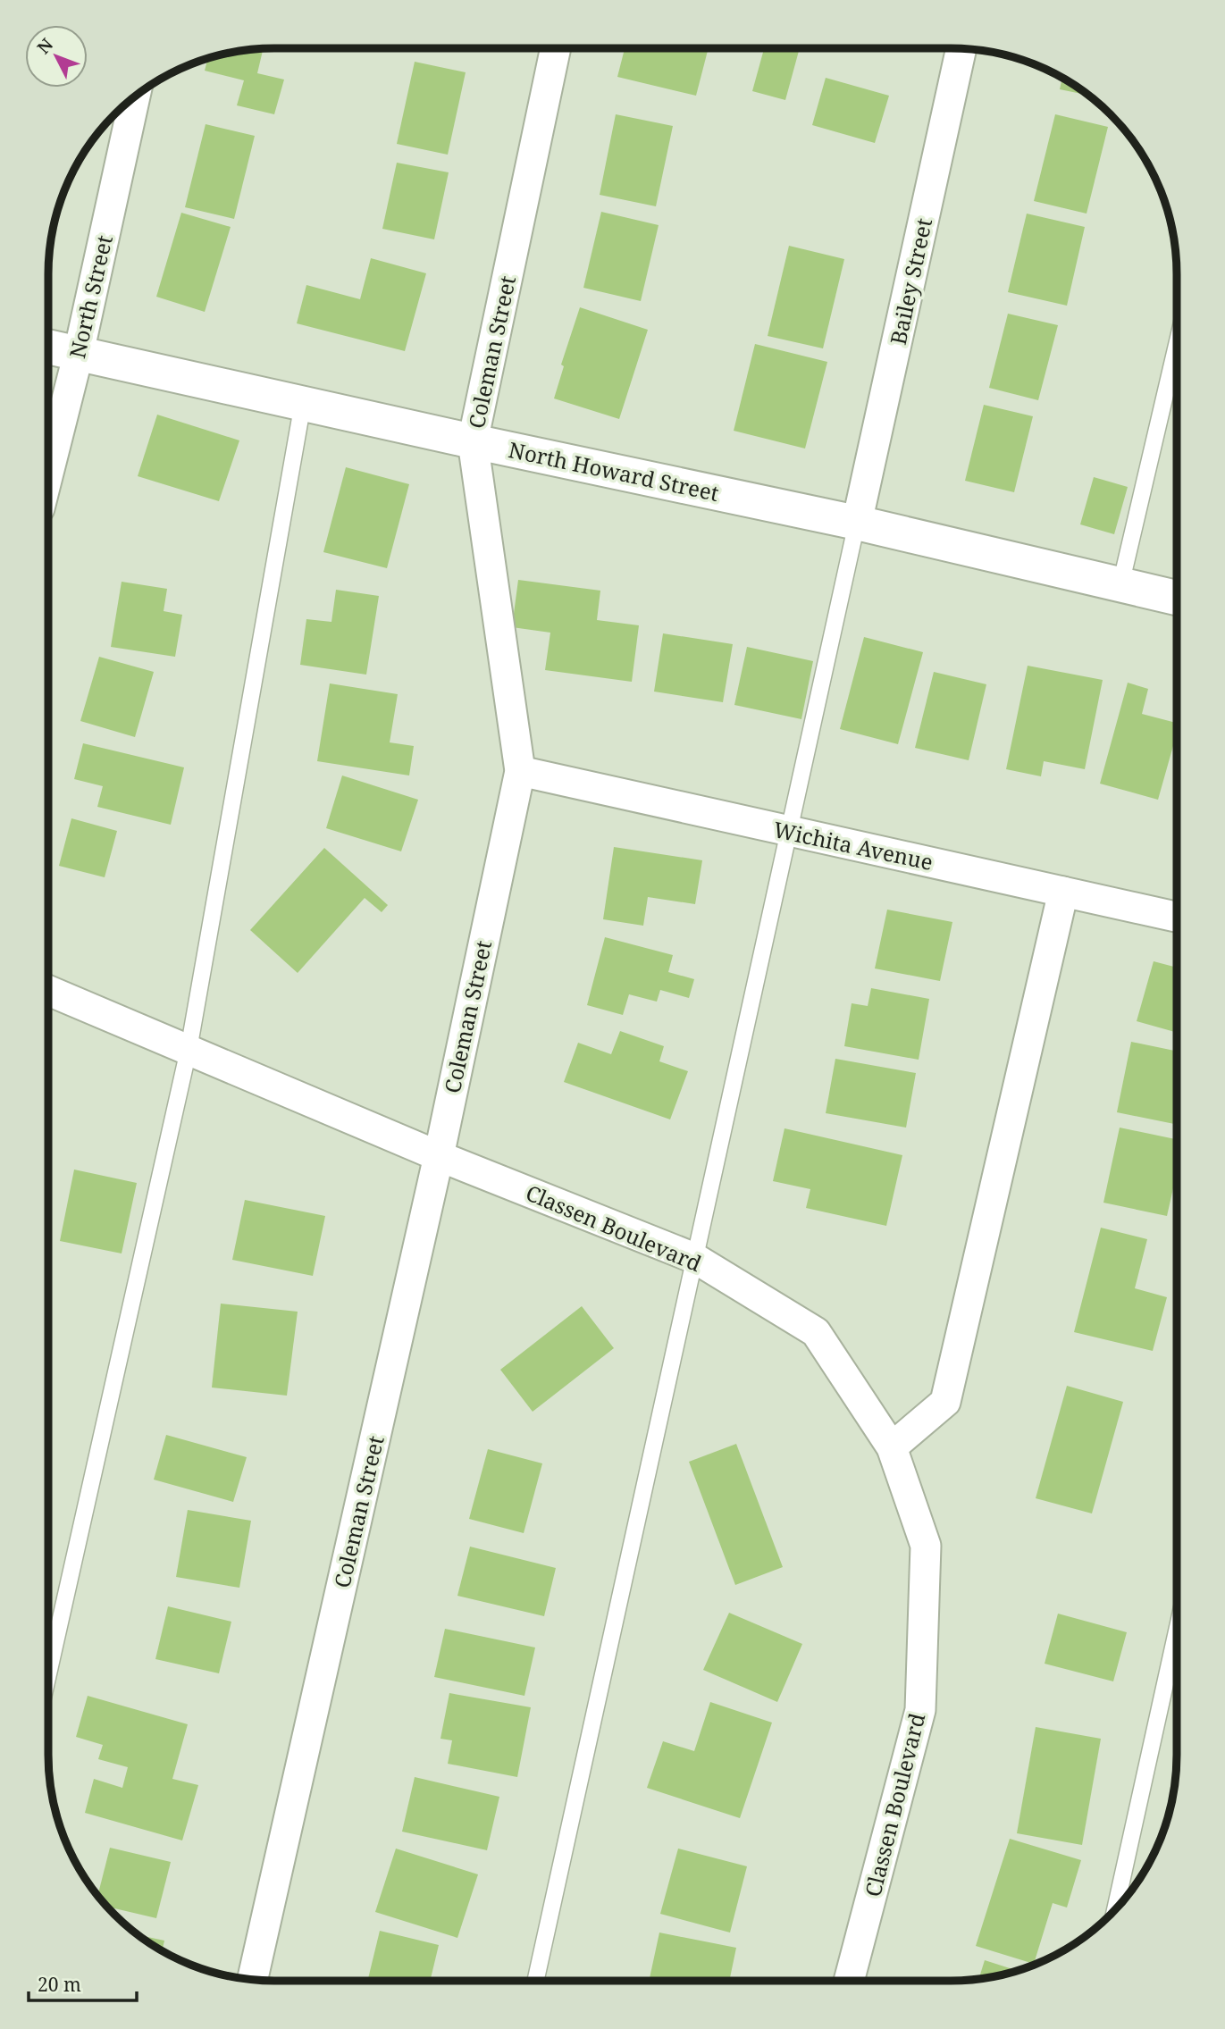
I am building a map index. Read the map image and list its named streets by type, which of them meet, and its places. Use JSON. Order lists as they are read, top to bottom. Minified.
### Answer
{"streets":{"street":["Bailey Street","North Street","Coleman Street","North Howard Street","Wichita Avenue","Classen Boulevard"]},"crossings":[["Bailey Street","North Howard Street"],["North Street","North Howard Street"],["Coleman Street","North Howard Street"],["Coleman Street","Wichita Avenue"],["Coleman Street","Classen Boulevard"]],"scale_bar":"20 m","north":"top left"}
